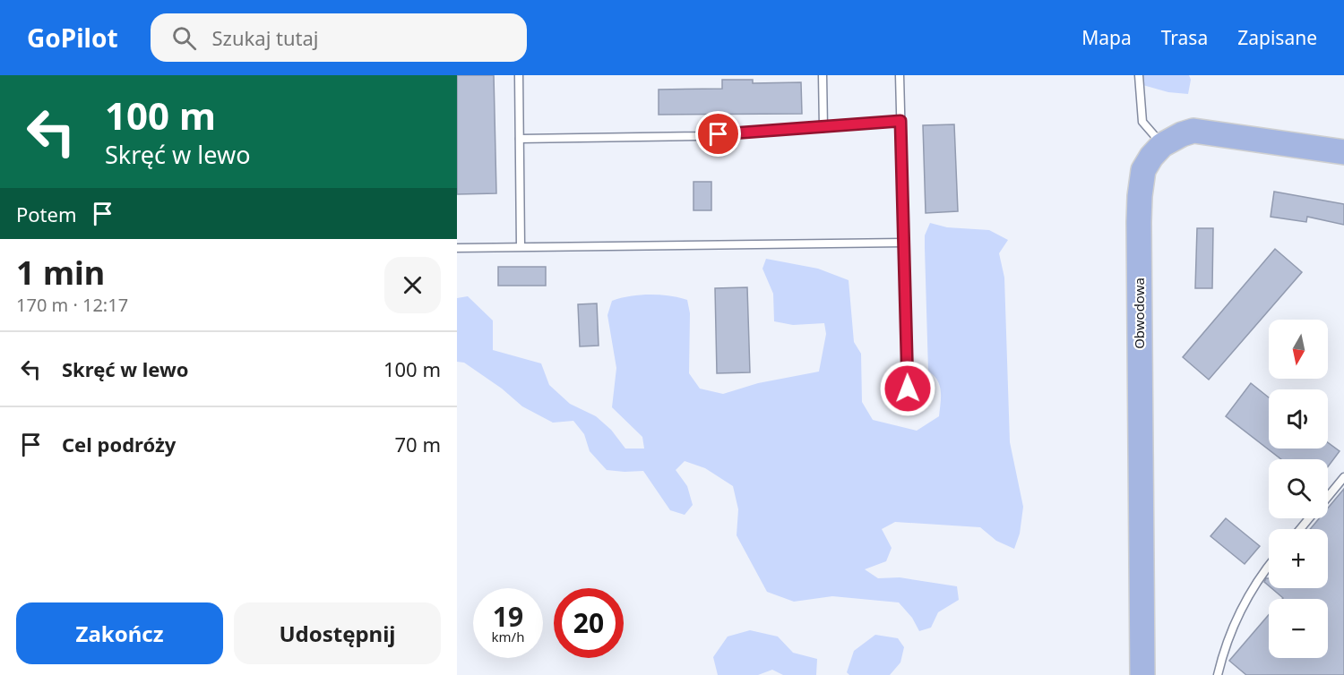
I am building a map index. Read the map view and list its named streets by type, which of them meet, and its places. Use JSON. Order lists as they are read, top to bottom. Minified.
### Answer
{"streets":{"main road":["Obwodowa"]},"north":"bottom","page":{"header":"GoPilot","search":"Szukaj tutaj","nav":["Mapa","Trasa","Zapisane"],"turn":["100 m","Skręć w lewo"],"then":"Potem","heading":["1 min","170 m · 12:17"],"map_buttons":["+","−"],"list":[{"name":"Skręć w lewo","value":"100 m"},{"name":"Cel podróży","value":"70 m"}],"speed":"19 km/h","limit":"20","buttons":["Zakończ","Udostępnij"]}}
